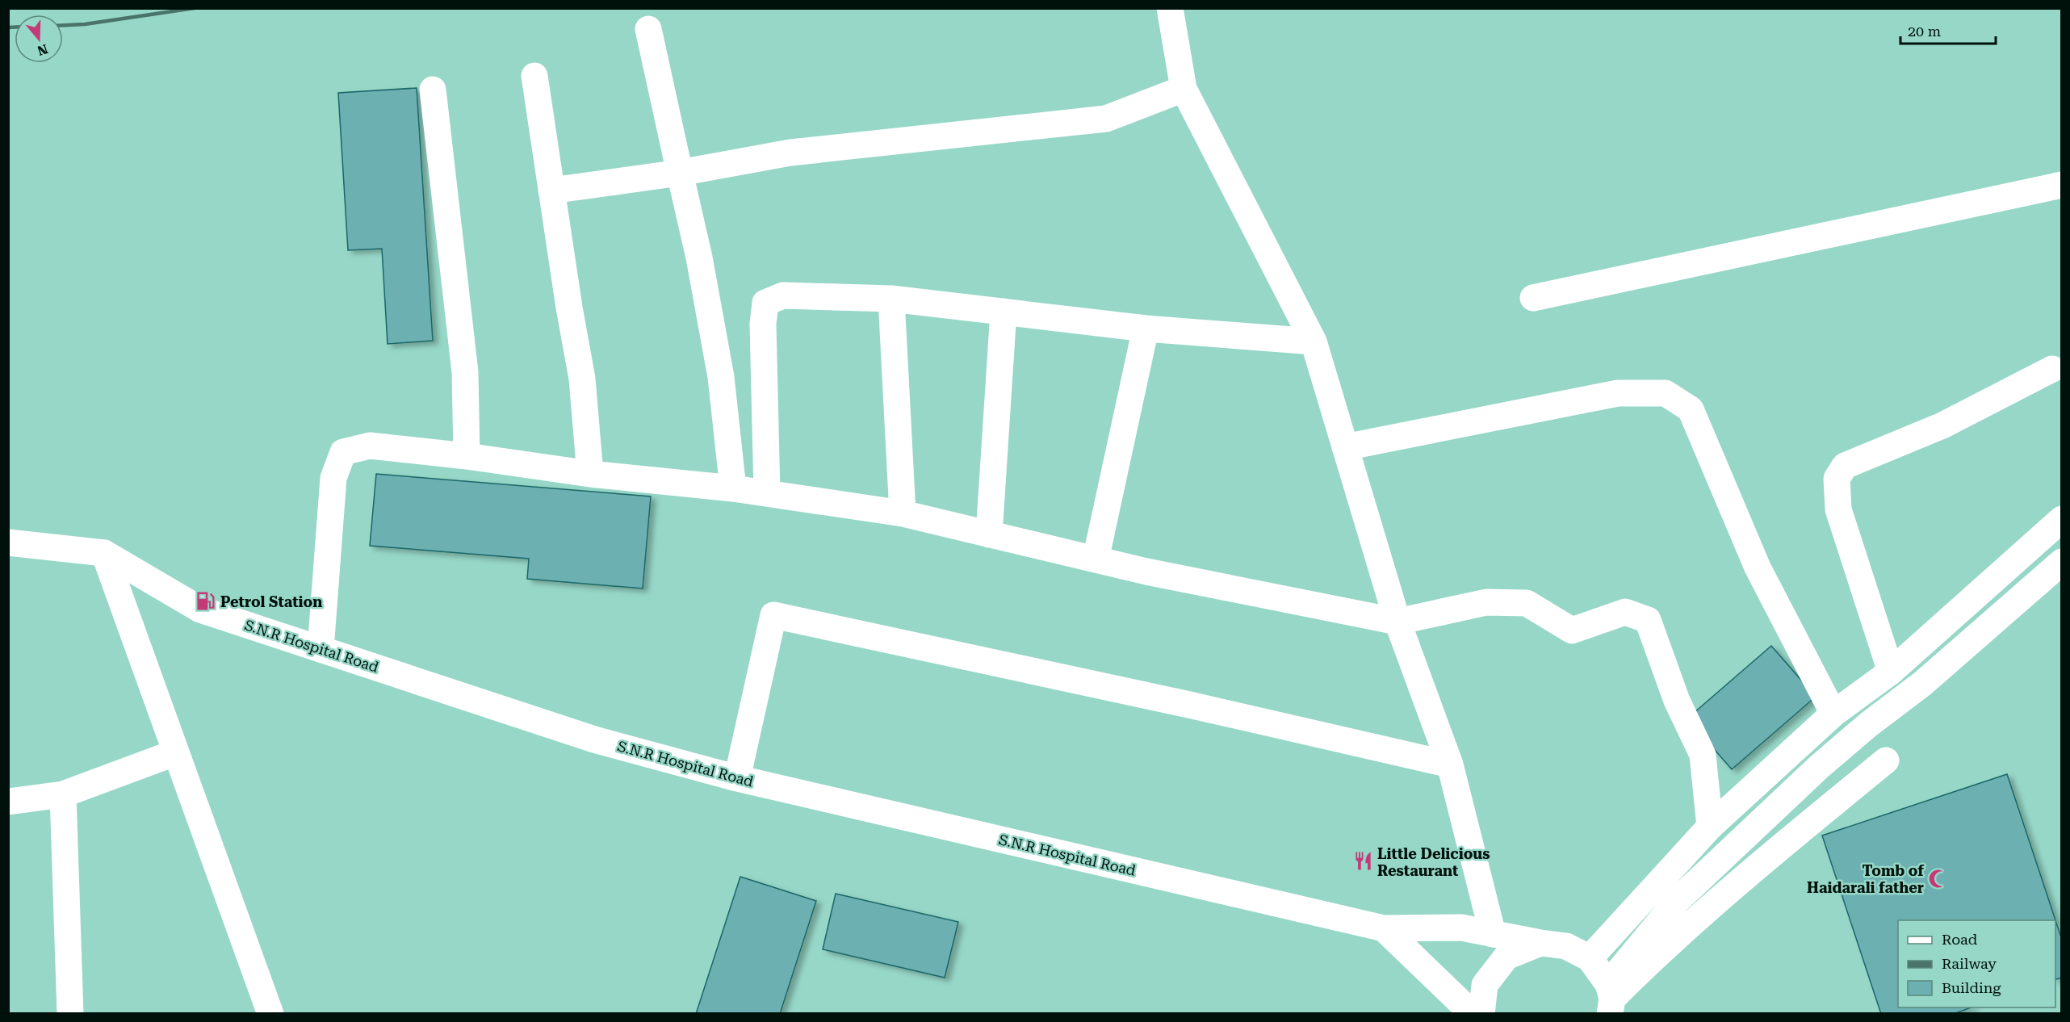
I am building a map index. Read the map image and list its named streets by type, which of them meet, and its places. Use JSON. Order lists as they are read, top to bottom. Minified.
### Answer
{"streets":{"street":["S.N.R Hospital Road"]},"places":{"fuel station":["Petrol Station"],"restaurant":["Little Delicious Restaurant"],"mosque":["Tomb of Haidarali father"]},"legend":["Road","Railway","Building"],"scale_bar":"20 m","north":"bottom"}
